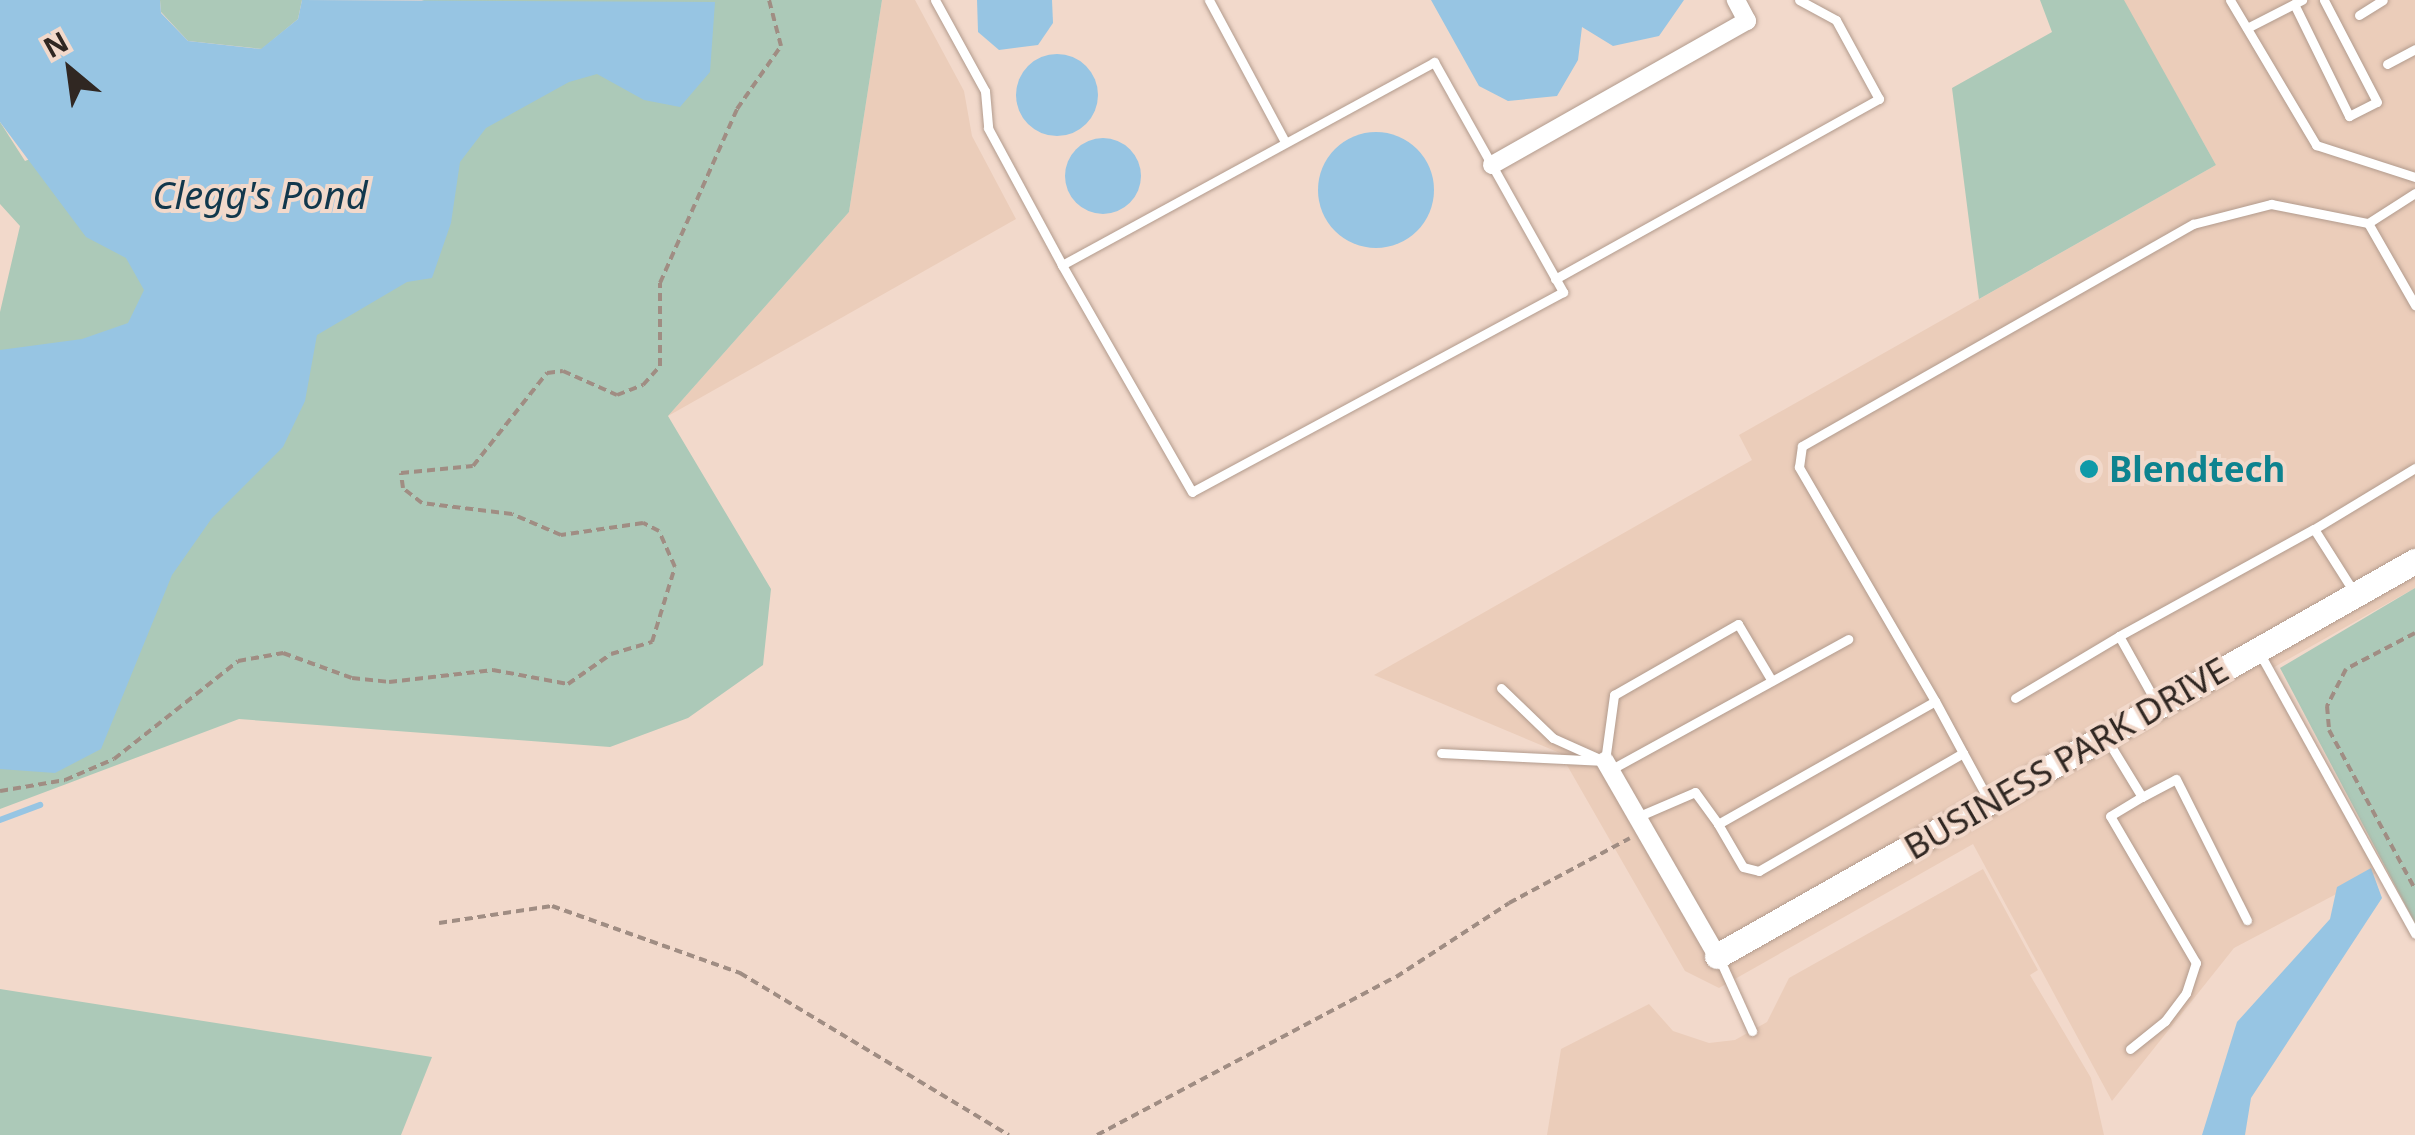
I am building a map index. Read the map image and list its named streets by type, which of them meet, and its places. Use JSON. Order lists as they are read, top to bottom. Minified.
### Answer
{"streets":{"street":["BUSINESS PARK DRIVE"]},"water":["Clegg's Pond"],"places":["Blendtech"],"north":"top left"}
